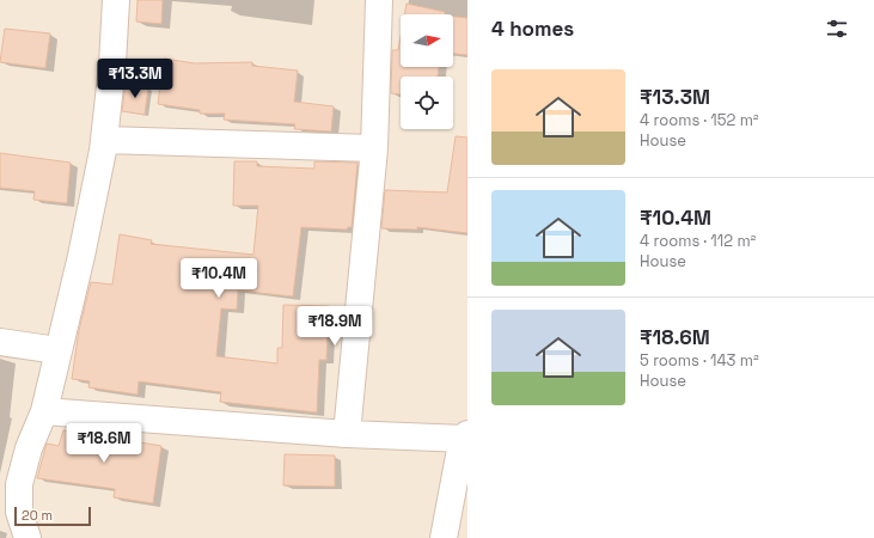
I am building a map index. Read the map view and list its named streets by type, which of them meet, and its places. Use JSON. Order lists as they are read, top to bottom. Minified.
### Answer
{"scale_bar":"20 m","north":"right","page":{"heading":"4 homes","list":[{"name":"₹13.3M","note":"4 rooms · 152 m² · House"},{"name":"₹10.4M","note":"4 rooms · 112 m² · House"},{"name":"₹18.6M","note":"5 rooms · 143 m² · House"}],"price":["₹13.3M","₹10.4M","₹18.9M","₹18.6M"],"scale":"20 m"}}
